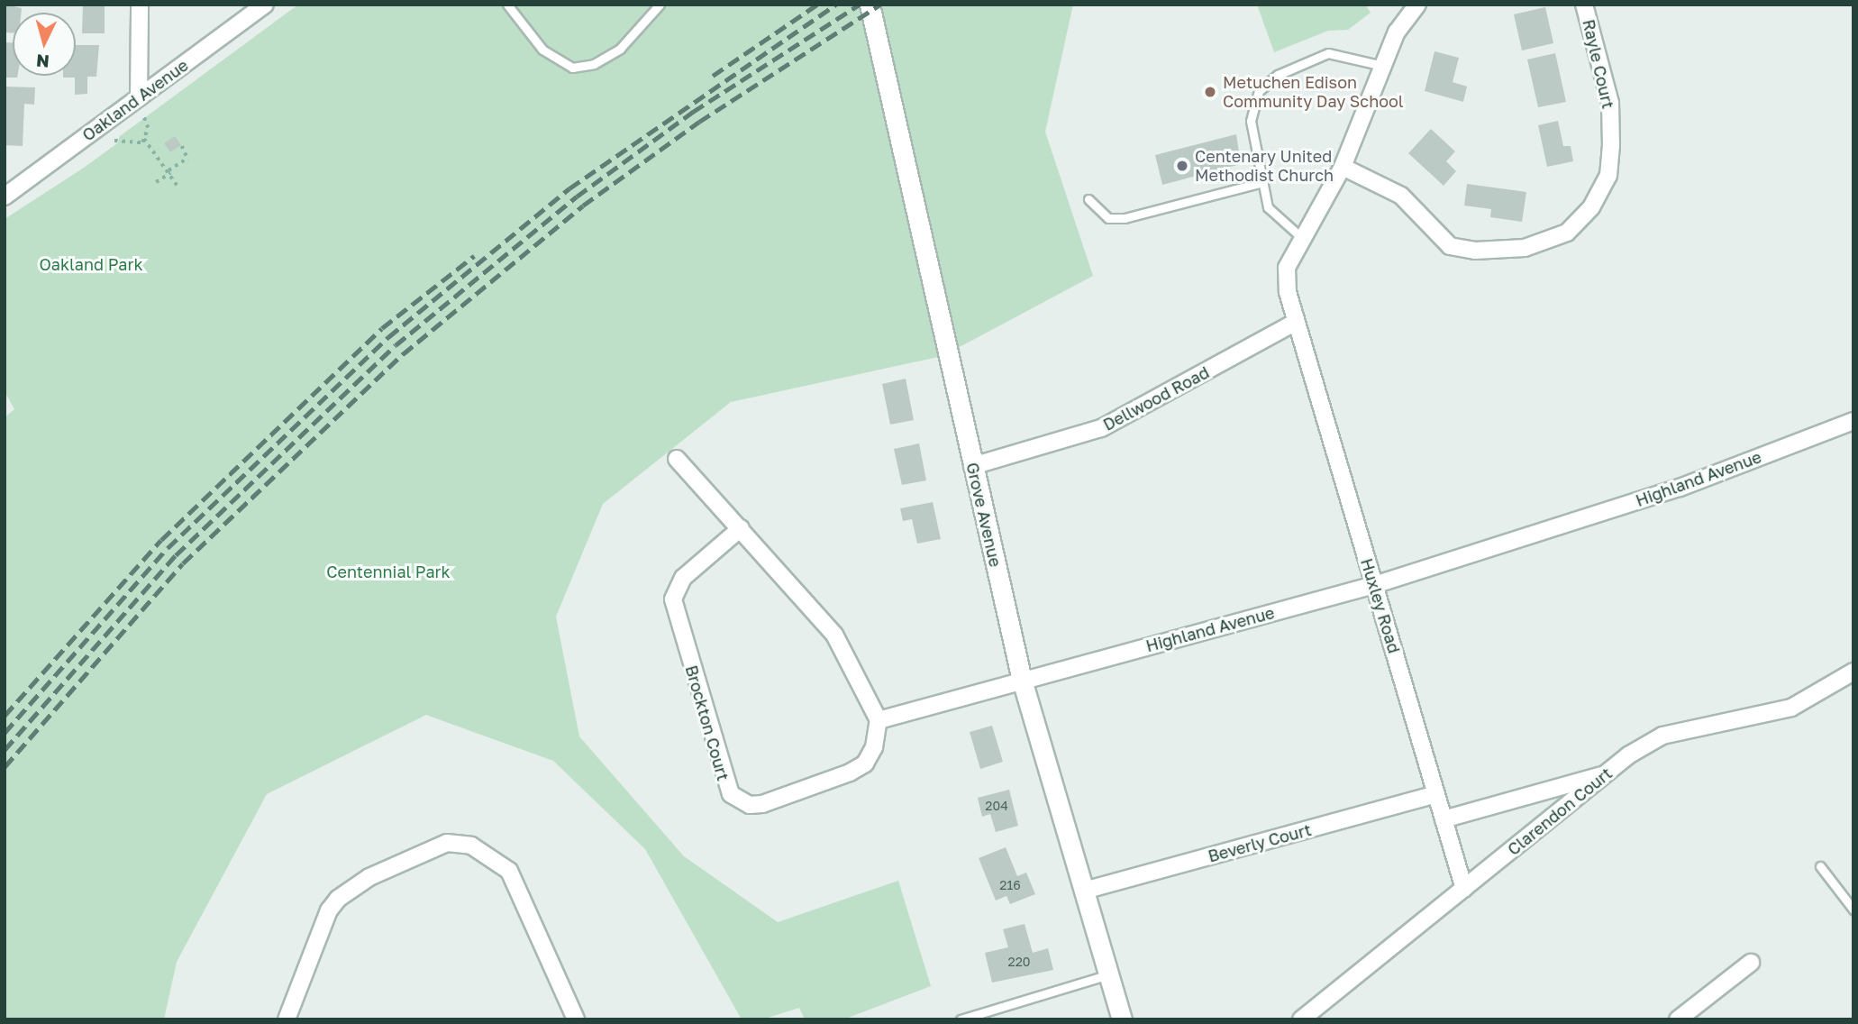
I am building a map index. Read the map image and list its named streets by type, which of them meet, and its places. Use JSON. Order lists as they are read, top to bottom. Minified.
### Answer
{"streets":{"street":["Rayle Court","Oakland Avenue","Dellwood Road","Highland Avenue","Grove Avenue","Huxley Road","Brockton Court","Clarendon Court","Beverly Court"]},"crossings":[["Rayle Court","Huxley Road"],["Dellwood Road","Grove Avenue"],["Dellwood Road","Huxley Road"],["Highland Avenue","Grove Avenue"],["Highland Avenue","Huxley Road"],["Highland Avenue","Brockton Court"],["Grove Avenue","Beverly Court"],["Huxley Road","Clarendon Court"],["Huxley Road","Beverly Court"]],"parks":["Oakland Park","Centennial Park"],"places":["Metuchen Edison Community Day School","Centenary United Methodist Church"],"house_numbers":["204","216","220"],"north":"bottom"}
